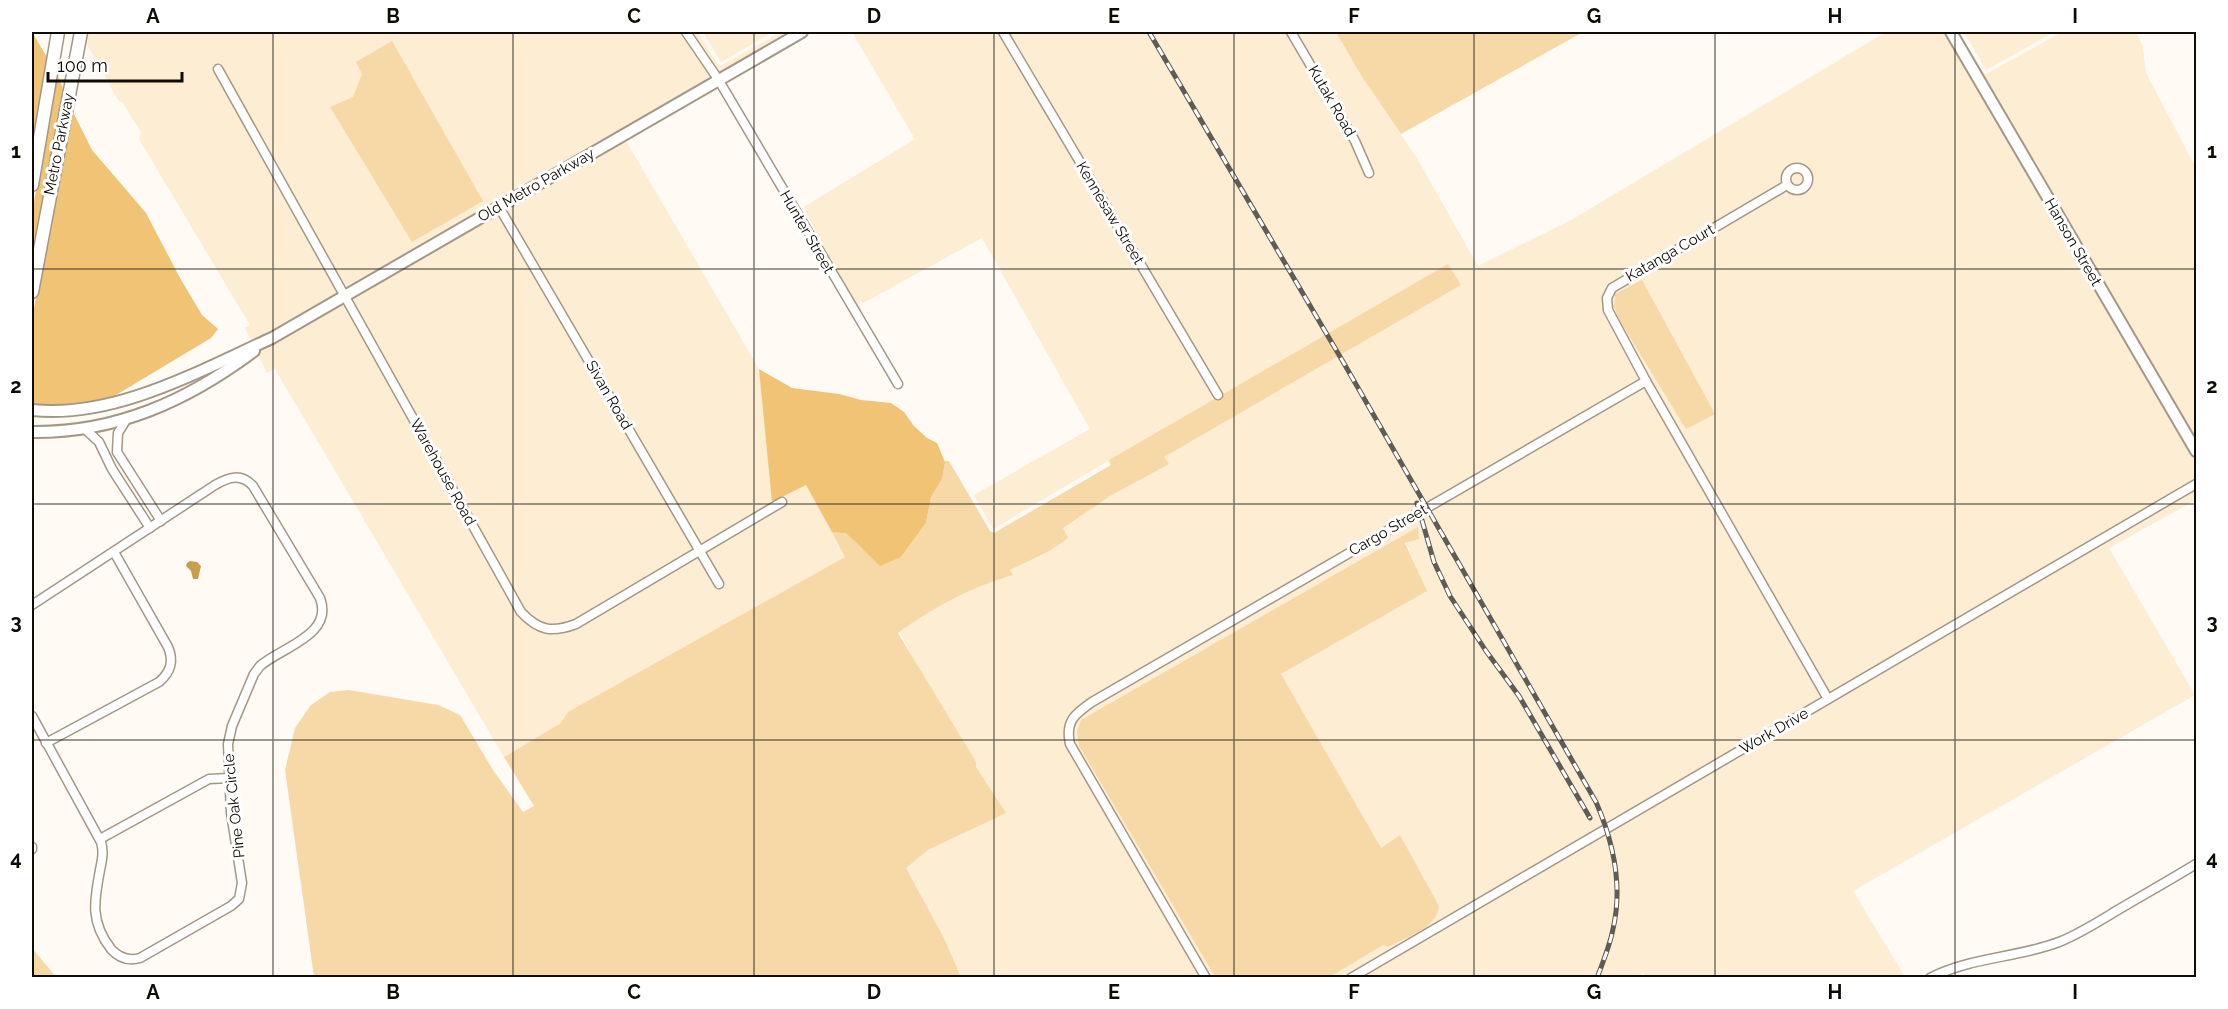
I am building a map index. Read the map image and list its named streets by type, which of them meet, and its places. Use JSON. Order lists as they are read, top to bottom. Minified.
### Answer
{"streets":{"main road":["Metro Parkway"],"street":["Kutak Road","Old Metro Parkway","Kennesaw Street","Hunter Street","Hanson Street","Katanga Court","Sivan Road","Warehouse Road","Cargo Street","Work Drive","Pine Oak Circle"]},"crossings":[["Old Metro Parkway","Hunter Street"],["Old Metro Parkway","Sivan Road"],["Old Metro Parkway","Warehouse Road"],["Katanga Court","Cargo Street"],["Sivan Road","Warehouse Road"]],"scale_bar":"100 m","grid":{"columns":["A","B","C","D","E","F","G","H","I"],"rows":["1","2","3","4"]}}
